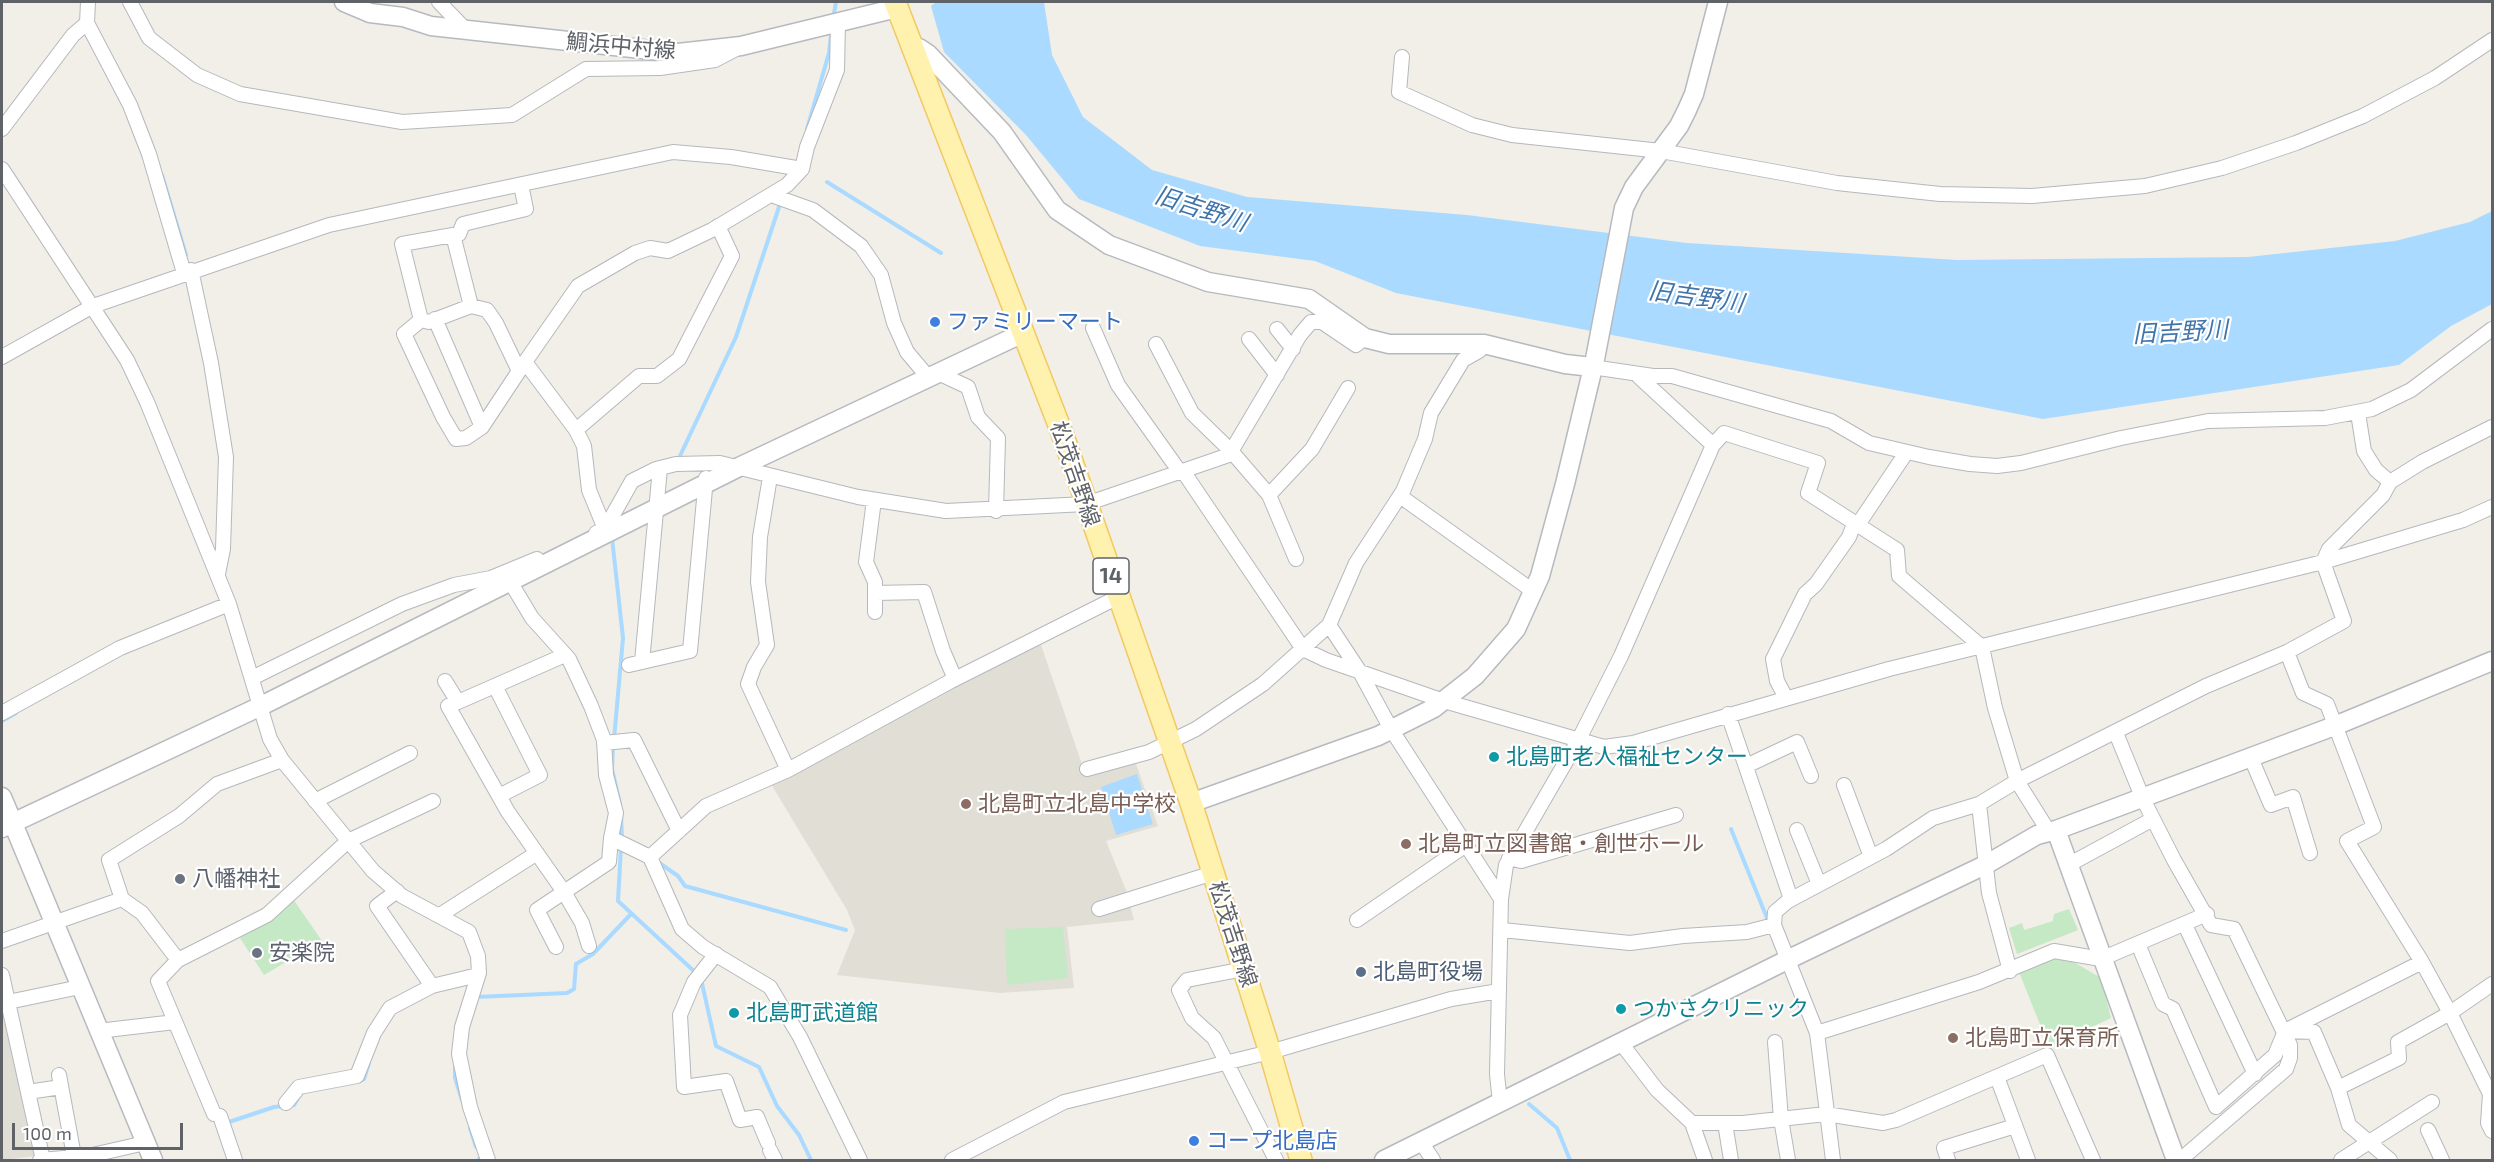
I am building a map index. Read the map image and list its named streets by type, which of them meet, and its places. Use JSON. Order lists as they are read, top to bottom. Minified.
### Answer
{"streets":{"main road":["松茂吉野線","14"],"street":["鯛浜中村線"]},"crossings":[["鯛浜中村線","松茂吉野線"]],"water":["旧吉野川"],"places":["ファミリーマート","北島町老人福祉センター","北島町立北島中学校","北島町立図書館・創世ホール","八幡神社","安楽院","北島町役場","つかさクリニック","北島町武道館","北島町立保育所","コープ北島店"],"scale_bar":"100 m"}
